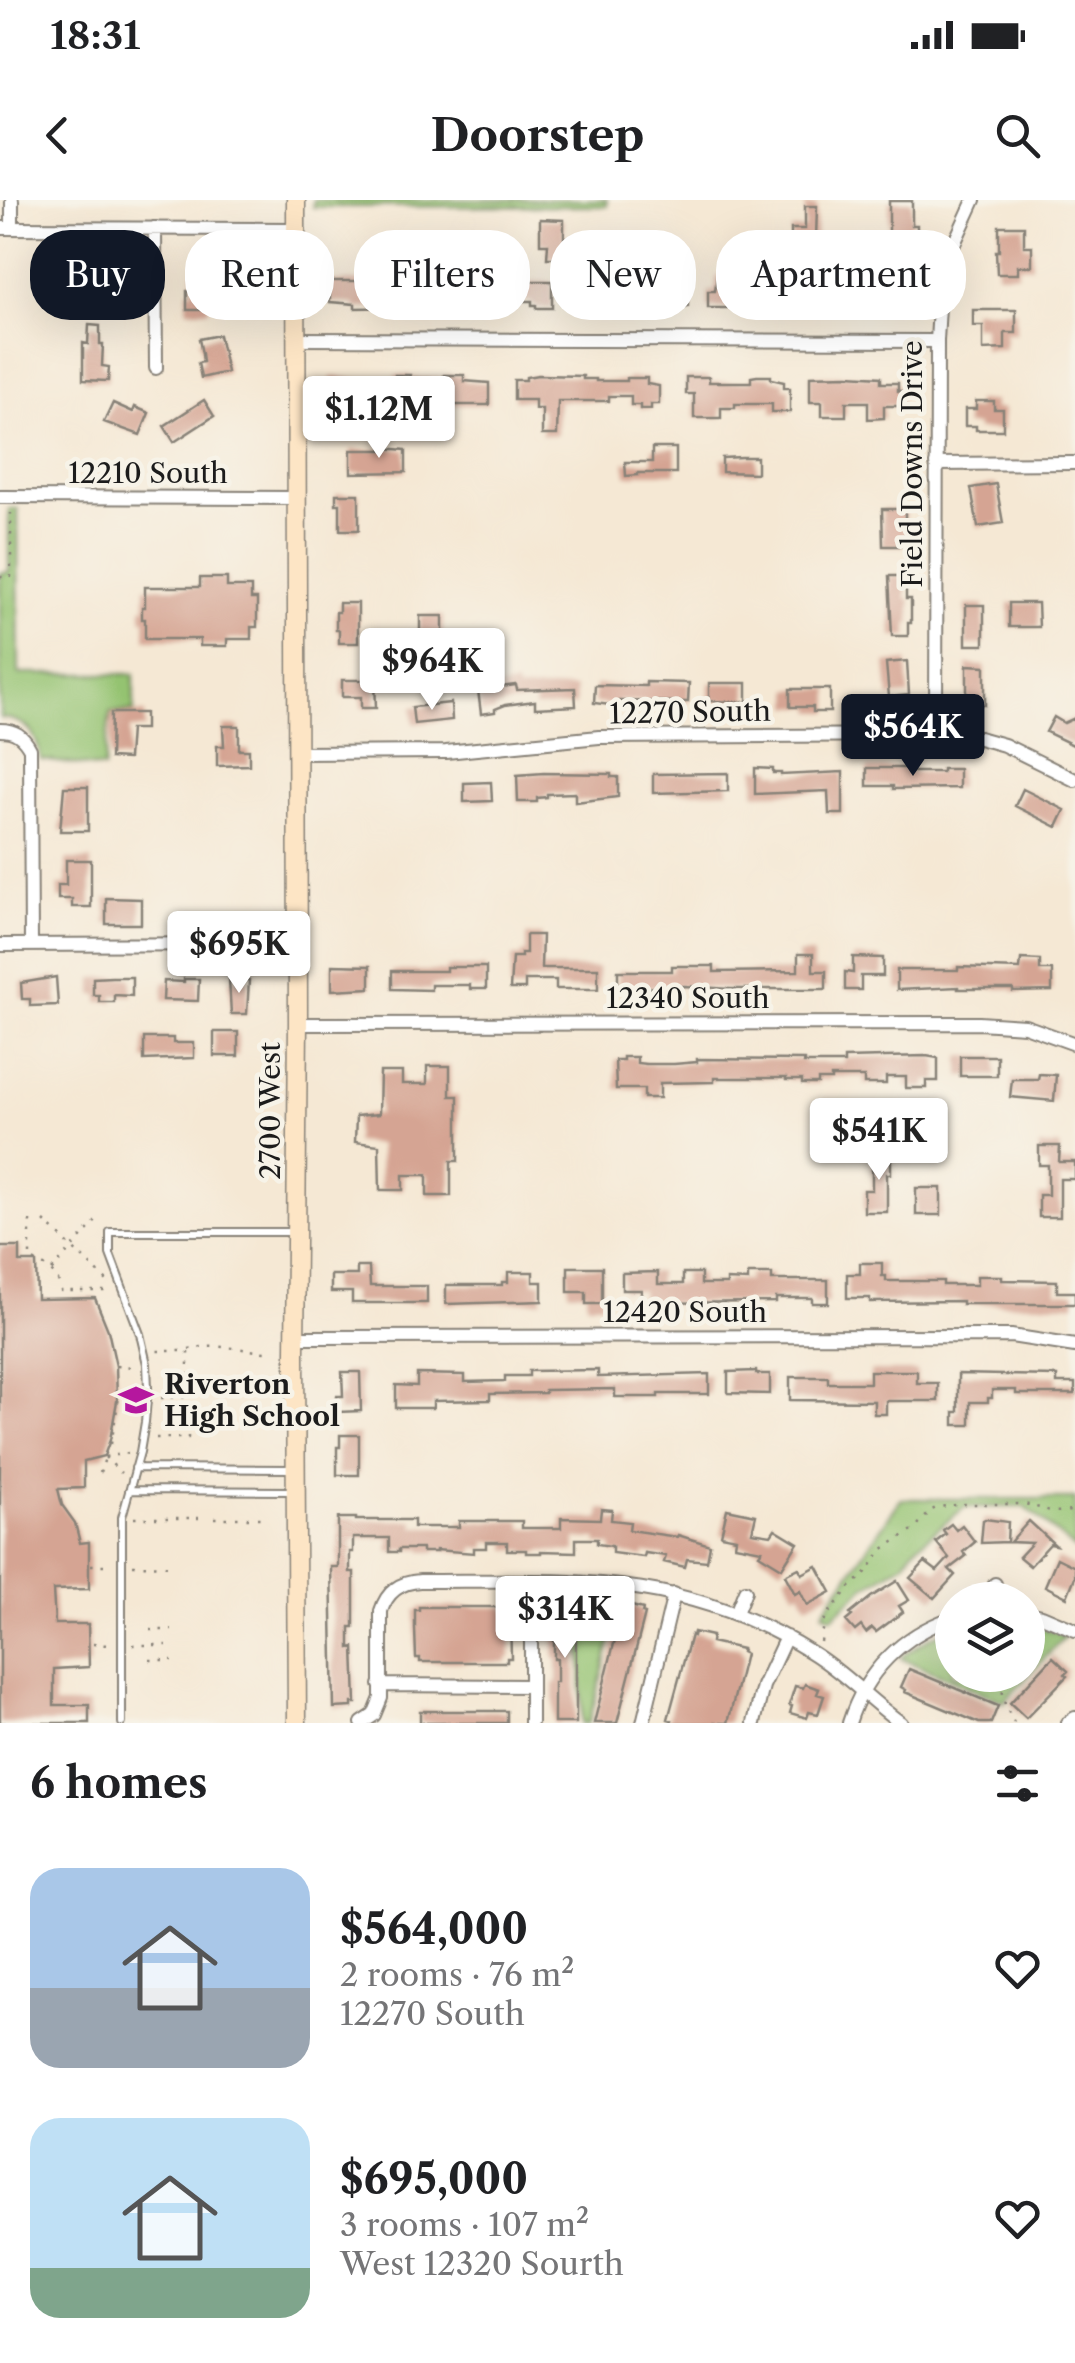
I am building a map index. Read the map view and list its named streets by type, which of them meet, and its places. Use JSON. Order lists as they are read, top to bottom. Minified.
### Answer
{"streets":{"main road":["2700 West"],"street":["Field Downs Drive","12210 South","12270 South","12340 South","12420 South"]},"crossings":[["Field Downs Drive","12270 South"],["12210 South","2700 West"],["12270 South","2700 West"],["12340 South","2700 West"],["2700 West","12420 South"]],"places":{"school or university":["Riverton High School"]},"page":{"status":"18:31","header":"Doorstep","chip":["Buy","Rent","Filters","New","Apartment"],"price":["$1.12M","$964K","$564K","$695K","$541K","$314K"],"heading":"6 homes","list":[{"name":"$564,000","note":"2 rooms · 76 m² · 12270 South"},{"name":"$695,000","note":"3 rooms · 107 m² · West 12320 Sourth"}]}}
